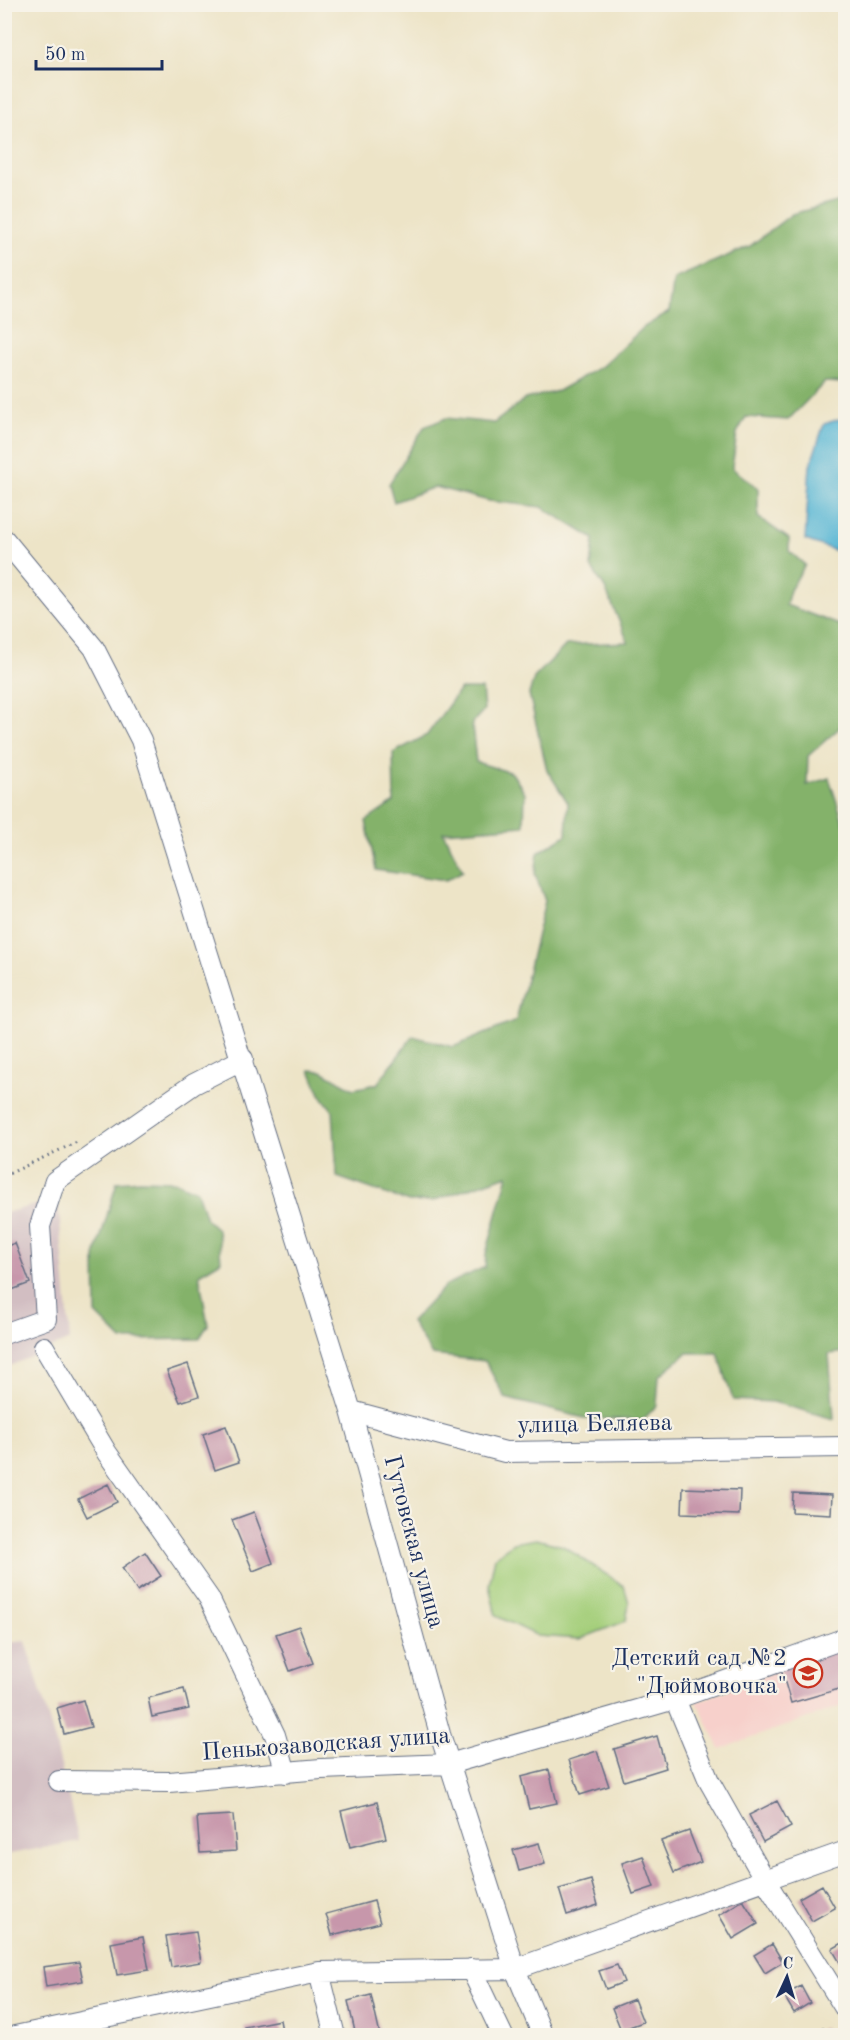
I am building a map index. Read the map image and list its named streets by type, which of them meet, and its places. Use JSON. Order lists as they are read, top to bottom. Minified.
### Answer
{"streets":{"street":["улица Беляева","Гутовская улица","Пенькозаводская улица"]},"crossings":[["улица Беляева","Гутовская улица"],["Гутовская улица","Пенькозаводская улица"]],"places":{"school or university":["Детский сад №2 \"Дюймовочка\""]},"scale_bar":"50 m","north":"top"}
